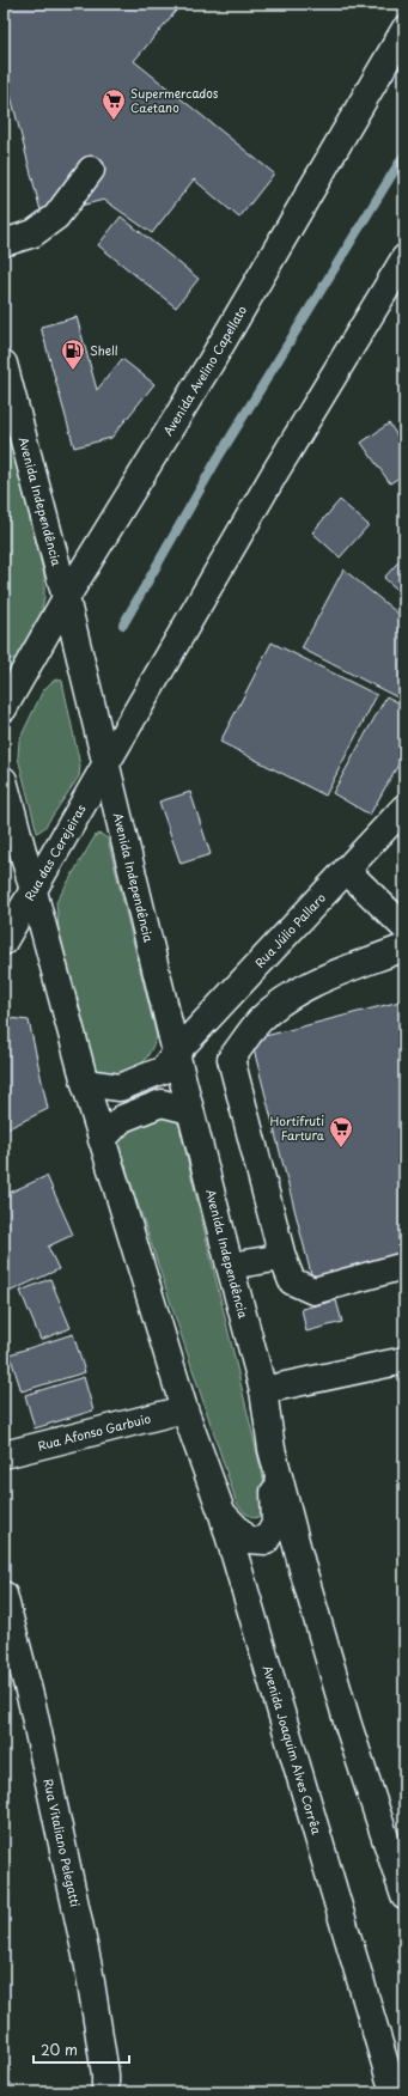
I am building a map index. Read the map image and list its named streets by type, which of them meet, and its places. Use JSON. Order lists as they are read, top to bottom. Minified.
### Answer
{"streets":{"main road":["Avenida Avelino Capellato","Avenida Independência","Rua das Cerejeiras","Rua Júlio Pallaro","Rua Afonso Garbuio","Avenida Joaquim Alves Corrêa","Rua Vitaliano Pelegatti"]},"crossings":[["Avenida Avelino Capellato","Avenida Independência"],["Avenida Independência","Rua das Cerejeiras"],["Avenida Independência","Rua Júlio Pallaro"],["Rua Afonso Garbuio","Avenida Joaquim Alves Corrêa"]],"places":{"supermarket":["Supermercados Caetano","Hortifruti Fartura"],"fuel station":["Shell"]},"scale_bar":"20 m"}
